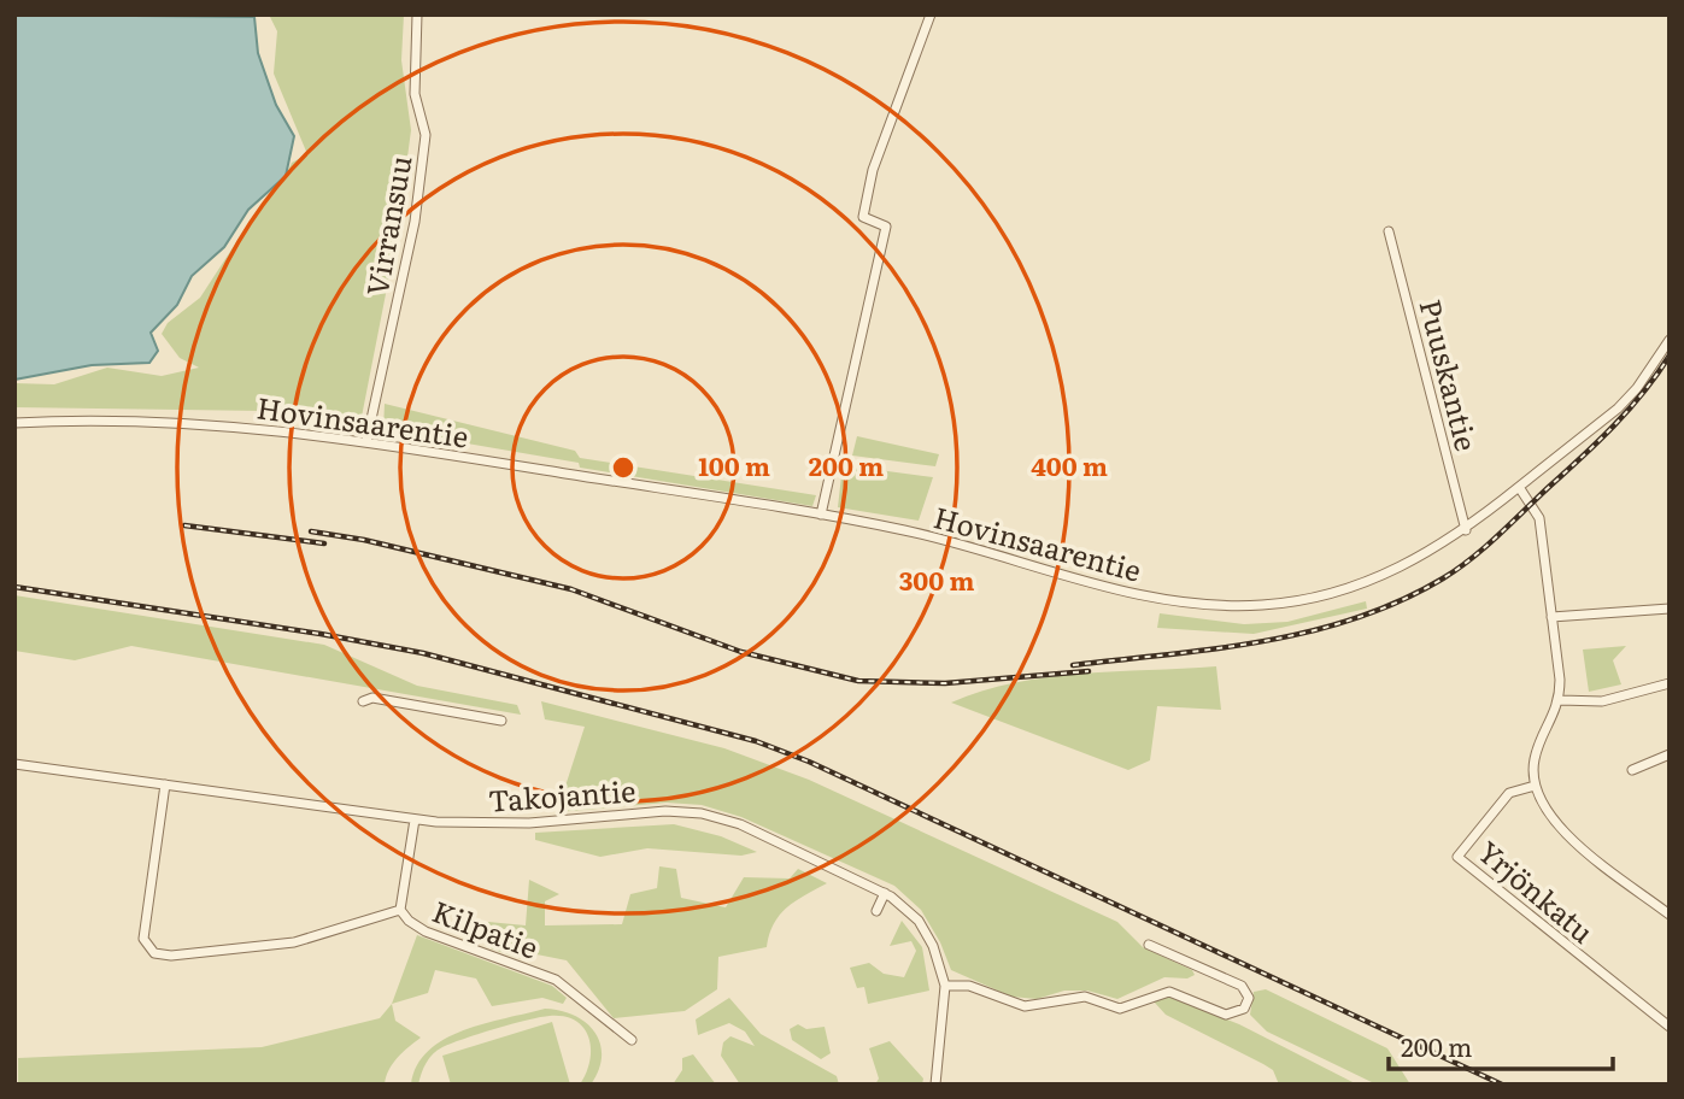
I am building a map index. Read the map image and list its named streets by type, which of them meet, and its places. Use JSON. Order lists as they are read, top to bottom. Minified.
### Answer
{"streets":{"street":["Virransuu","Puuskantie","Hovinsaarentie","Takojantie","Yrjönkatu","Kilpatie"]},"crossings":[["Virransuu","Hovinsaarentie"],["Puuskantie","Hovinsaarentie"],["Takojantie","Kilpatie"]],"scale_bar":"200 m","rings":["100 m","200 m","400 m","300 m"]}
